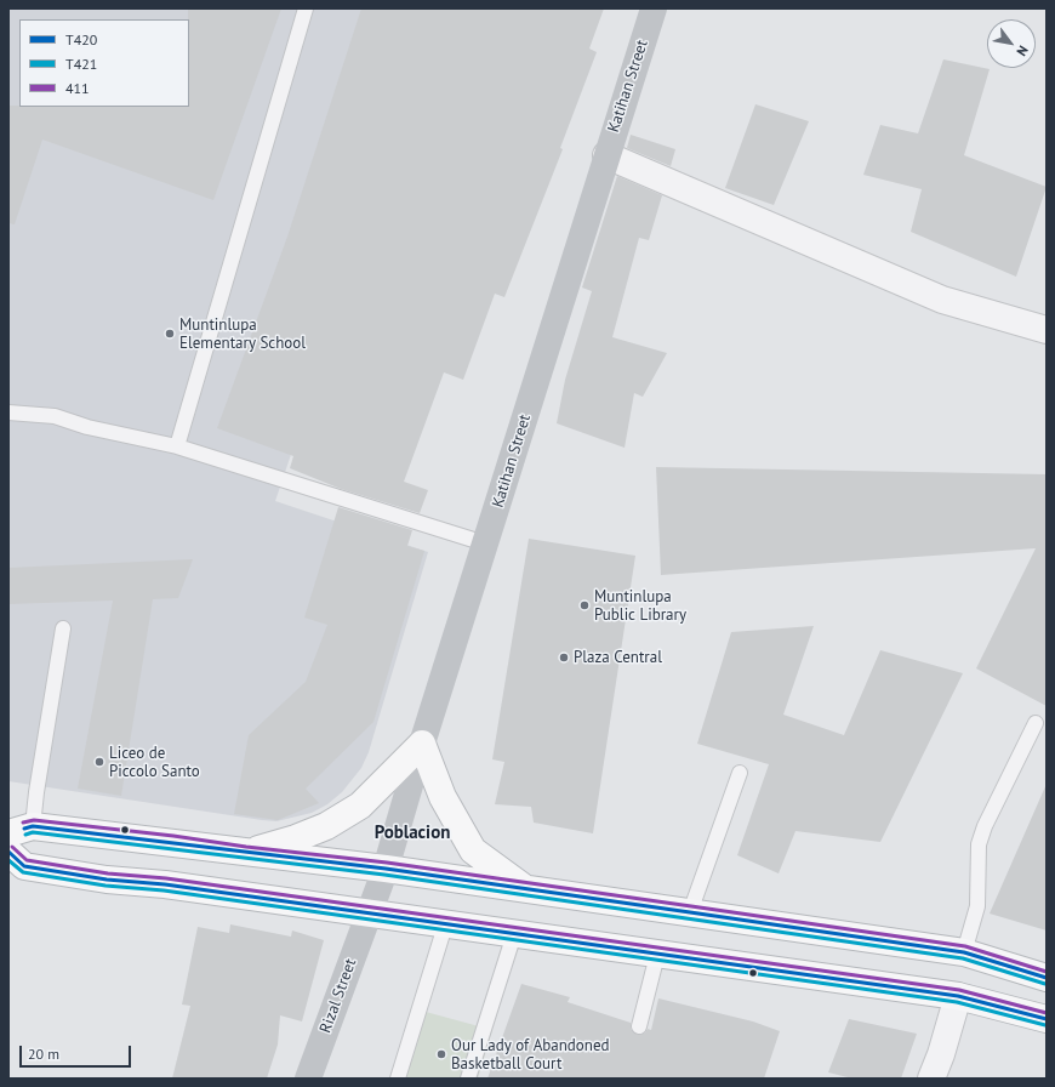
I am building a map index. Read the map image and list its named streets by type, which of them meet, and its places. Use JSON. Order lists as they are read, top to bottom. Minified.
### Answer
{"streets":{"street":["Katihan Street","Rizal Street"]},"crossings":[["Katihan Street","Rizal Street"]],"districts":["Poblacion"],"places":["Muntinlupa Elementary School","Muntinlupa Public Library","Plaza Central","Liceo de Piccolo Santo","Our Lady of Abandoned Basketball Court"],"lines":["transit line 411","transit line T420","transit line T421"],"legend":["T420","T421","411"],"scale_bar":"20 m","north":"bottom right"}
